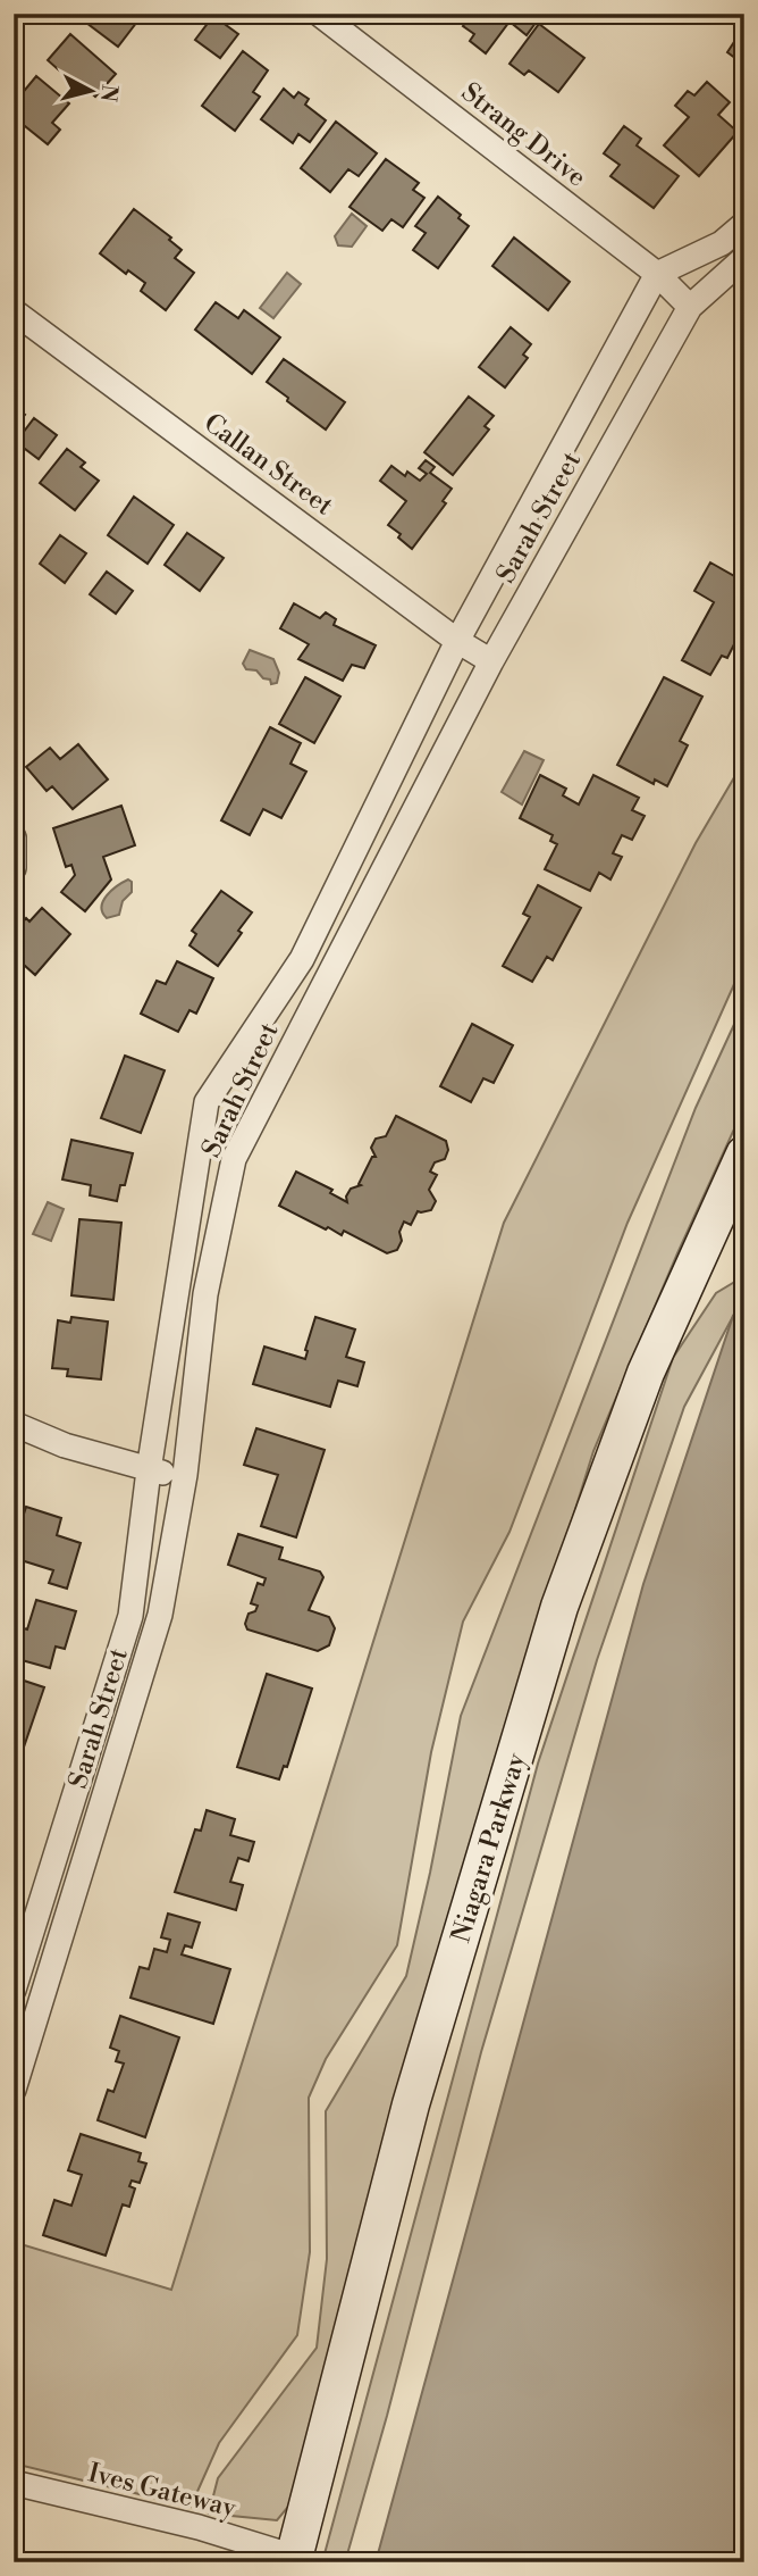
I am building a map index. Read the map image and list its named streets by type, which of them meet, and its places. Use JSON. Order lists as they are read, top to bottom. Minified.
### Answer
{"streets":{"main road":["Niagara Parkway"],"street":["Strang Drive","Callan Street","Sarah Street","Ives Gateway"]},"crossings":[["Strang Drive","Sarah Street"],["Callan Street","Sarah Street"],["Niagara Parkway","Ives Gateway"]],"north":"right"}
